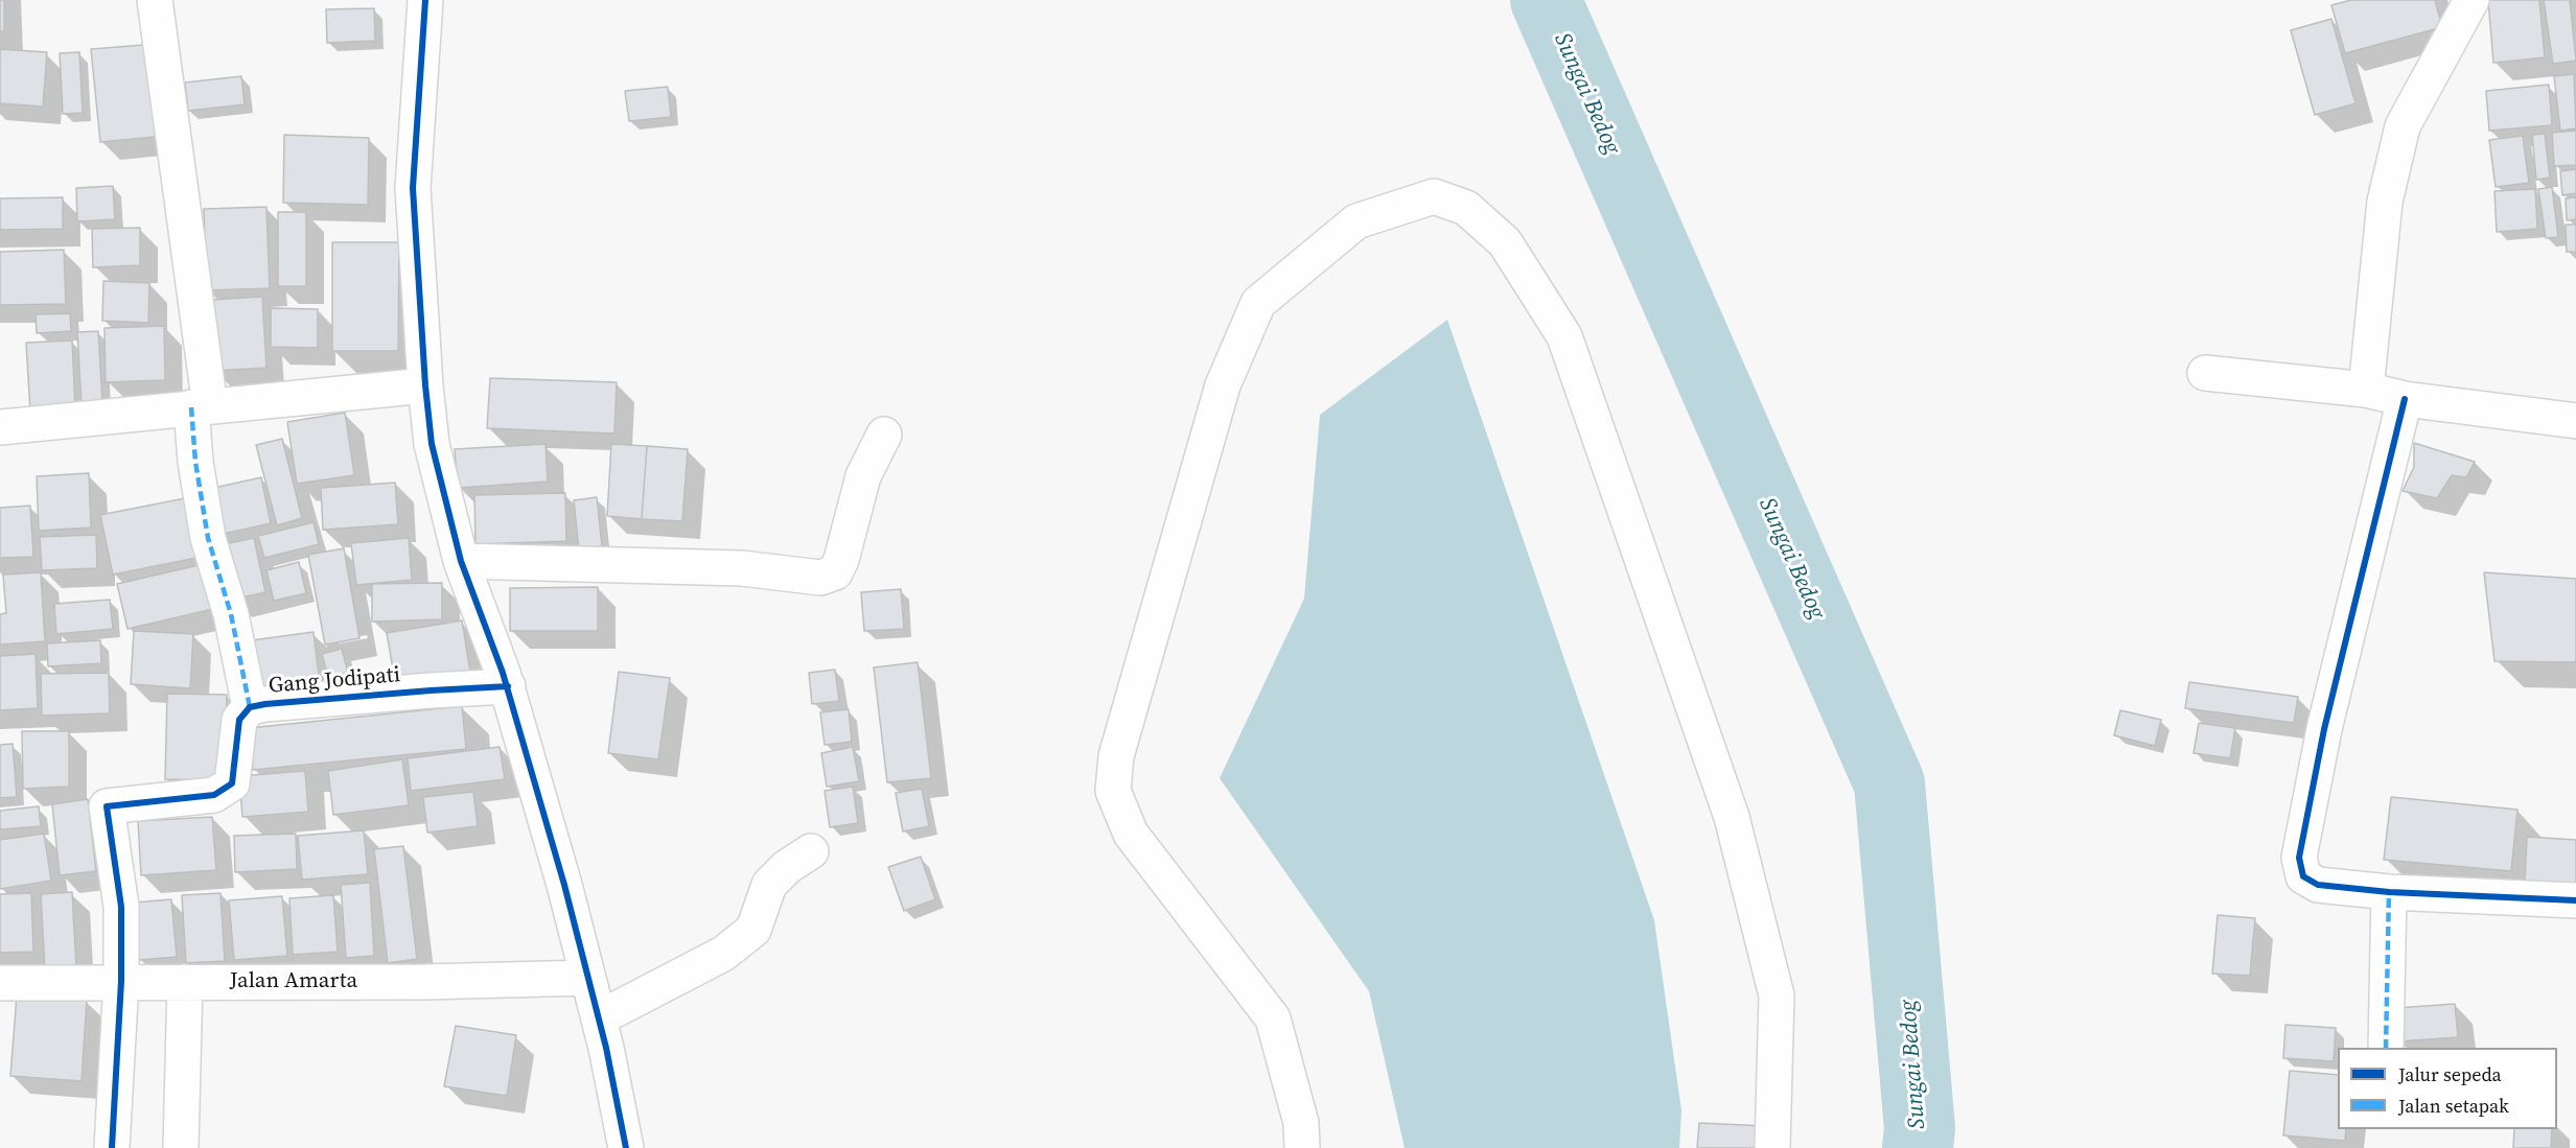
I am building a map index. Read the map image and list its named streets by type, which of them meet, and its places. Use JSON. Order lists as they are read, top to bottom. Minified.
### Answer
{"streets":{"street":["Gang Jodipati","Jalan Amarta"]},"crossings":[["Gang Jodipati","Jalan Amarta"]],"water":["Sungai Bedog"],"legend":["Jalur sepeda","Jalan setapak"]}
